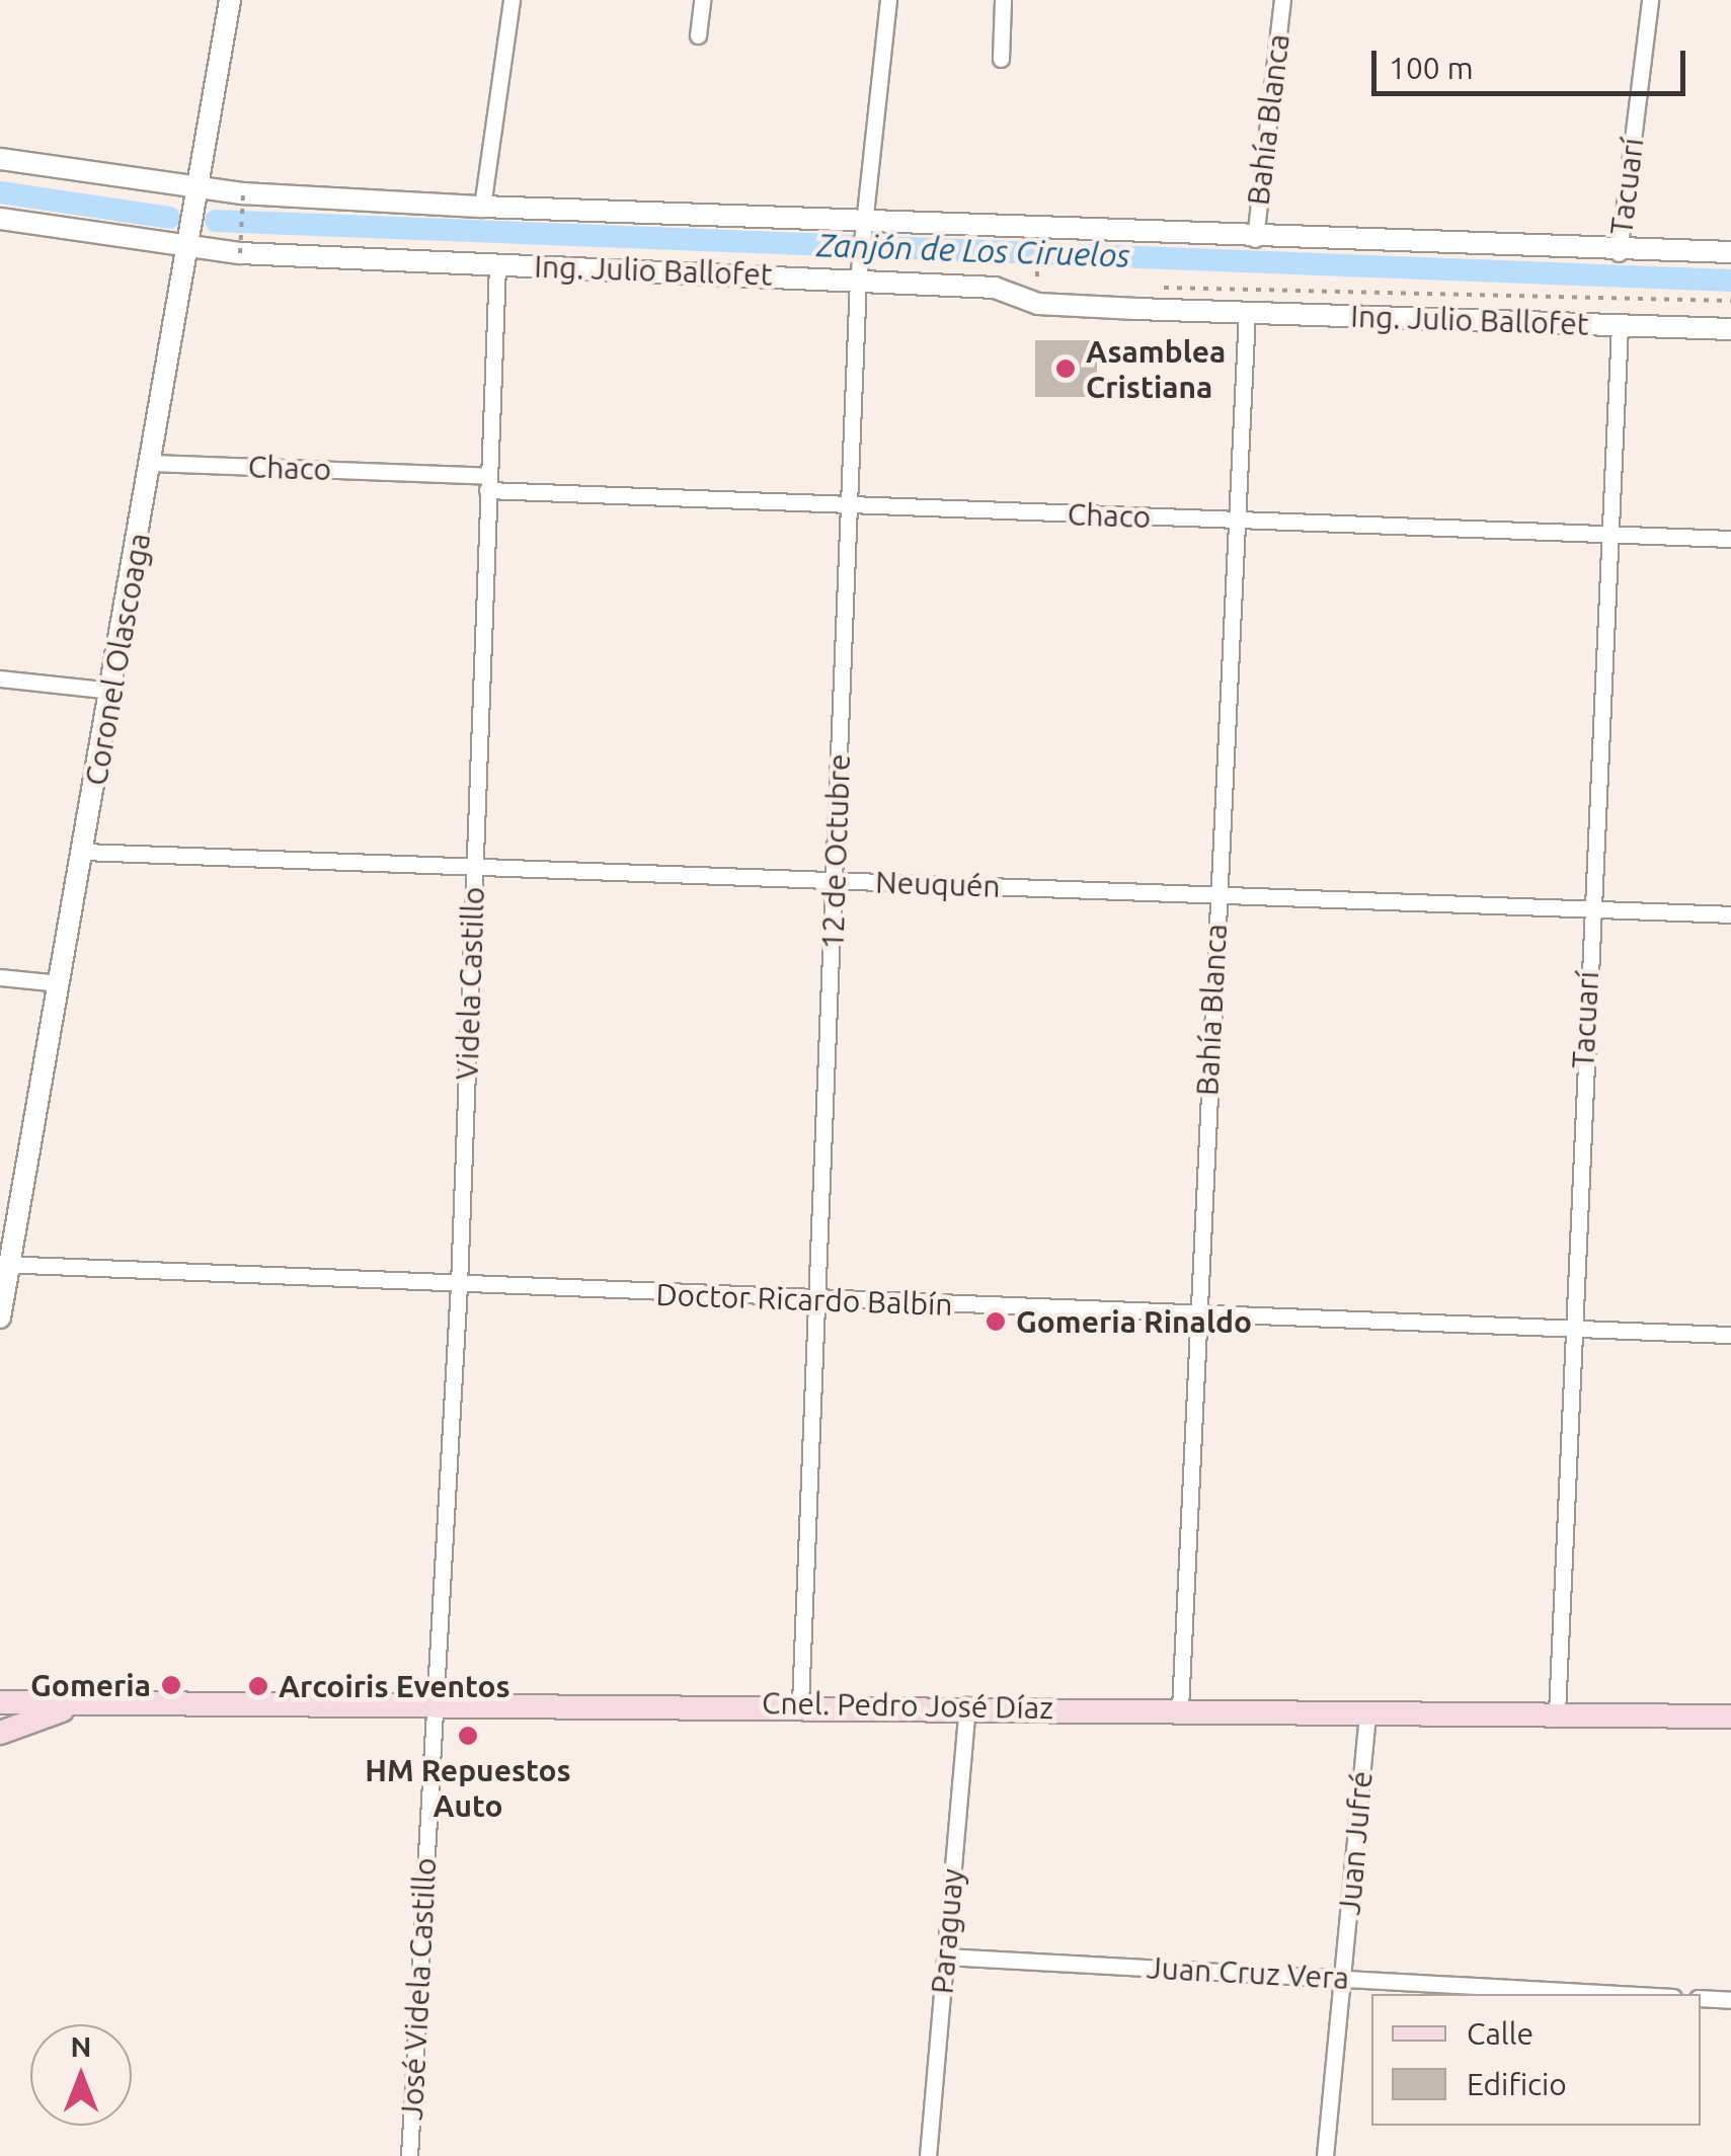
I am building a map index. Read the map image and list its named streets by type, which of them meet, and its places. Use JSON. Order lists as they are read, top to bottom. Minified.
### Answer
{"streets":{"main road":["Cnel. Pedro José Díaz"],"street":["Bahía Blanca","Tacuarí","Ing. Julio Ballofet","Chaco","Coronel Olascoaga","12 de Octubre","Neuquén","Videla Castillo","Doctor Ricardo Balbín","Juan Jufré","Paraguay","Juan Cruz Vera","José Videla Castillo"]},"crossings":[["Bahía Blanca","Ing. Julio Ballofet"],["Bahía Blanca","Chaco"],["Bahía Blanca","Neuquén"],["Bahía Blanca","Doctor Ricardo Balbín"],["Bahía Blanca","Cnel. Pedro José Díaz"],["Tacuarí","Ing. Julio Ballofet"],["Tacuarí","Chaco"],["Tacuarí","Neuquén"],["Tacuarí","Doctor Ricardo Balbín"],["Tacuarí","Cnel. Pedro José Díaz"],["Ing. Julio Ballofet","Coronel Olascoaga"],["Ing. Julio Ballofet","12 de Octubre"],["Ing. Julio Ballofet","Videla Castillo"],["Chaco","Coronel Olascoaga"],["Chaco","12 de Octubre"],["Chaco","Videla Castillo"],["Coronel Olascoaga","Neuquén"],["Coronel Olascoaga","Doctor Ricardo Balbín"],["12 de Octubre","Neuquén"],["12 de Octubre","Doctor Ricardo Balbín"],["12 de Octubre","Cnel. Pedro José Díaz"],["Neuquén","Videla Castillo"],["Videla Castillo","Doctor Ricardo Balbín"],["Videla Castillo","Cnel. Pedro José Díaz"],["Videla Castillo","José Videla Castillo"],["Cnel. Pedro José Díaz","Juan Jufré"],["Cnel. Pedro José Díaz","Paraguay"],["Cnel. Pedro José Díaz","José Videla Castillo"],["Juan Jufré","Juan Cruz Vera"],["Paraguay","Juan Cruz Vera"]],"water":["Zanjón de Los Ciruelos"],"places":["Asamblea Cristiana","Gomeria Rinaldo","Gomeria","Arcoiris Eventos","HM Repuestos Auto"],"legend":["Calle","Edificio"],"scale_bar":"100 m","north":"top"}
